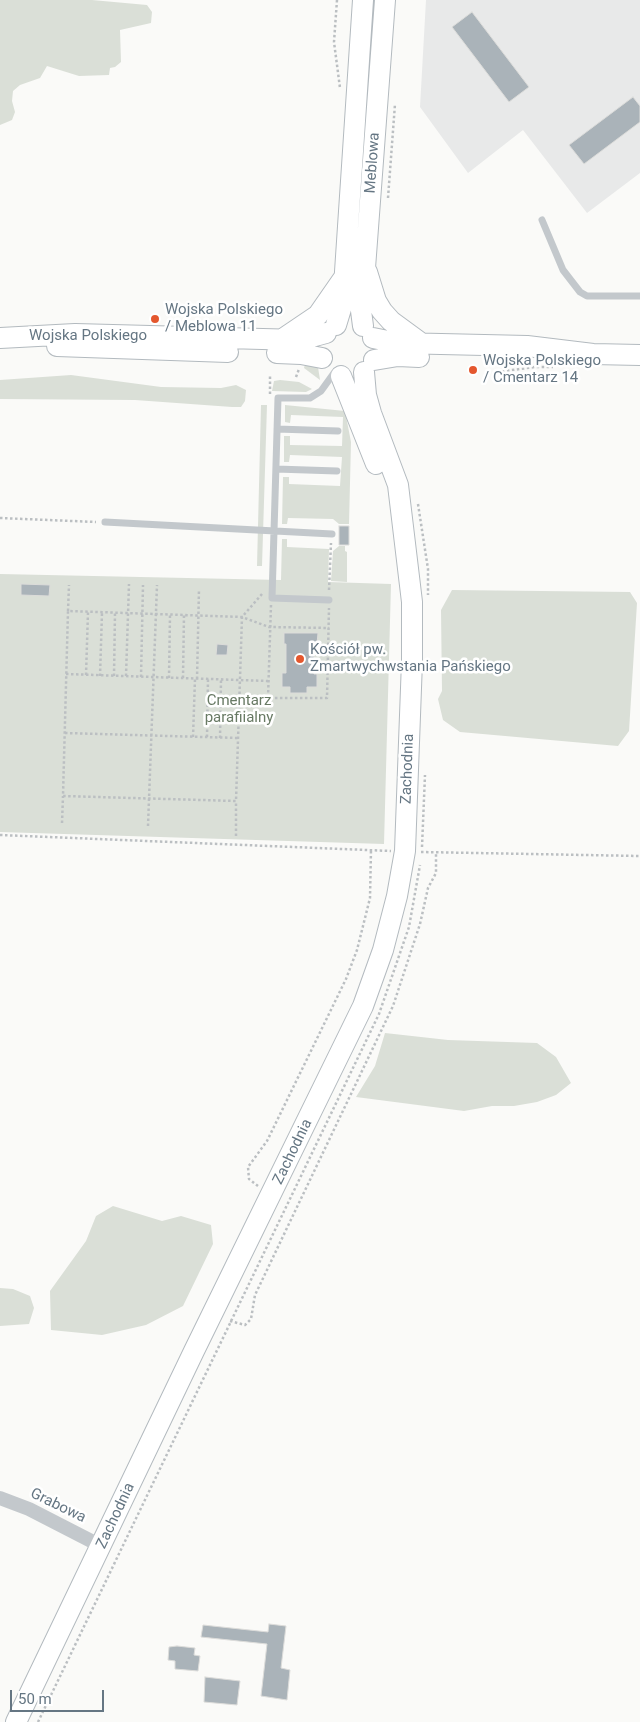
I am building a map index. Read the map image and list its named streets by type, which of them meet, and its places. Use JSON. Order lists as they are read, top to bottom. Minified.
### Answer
{"streets":{"main road":["Meblowa","Wojska Polskiego","Zachodnia"],"street":["Grabowa"]},"crossings":[["Meblowa","Wojska Polskiego"],["Meblowa","Zachodnia"],["Wojska Polskiego","Zachodnia"],["Zachodnia","Grabowa"]],"parks":["Cmentarz parafiialny"],"places":["Wojska Polskiego / Meblowa 11","Wojska Polskiego / Cmentarz 14","Kościół pw. Zmartwychwstania Pańskiego"],"scale_bar":"50 m"}
